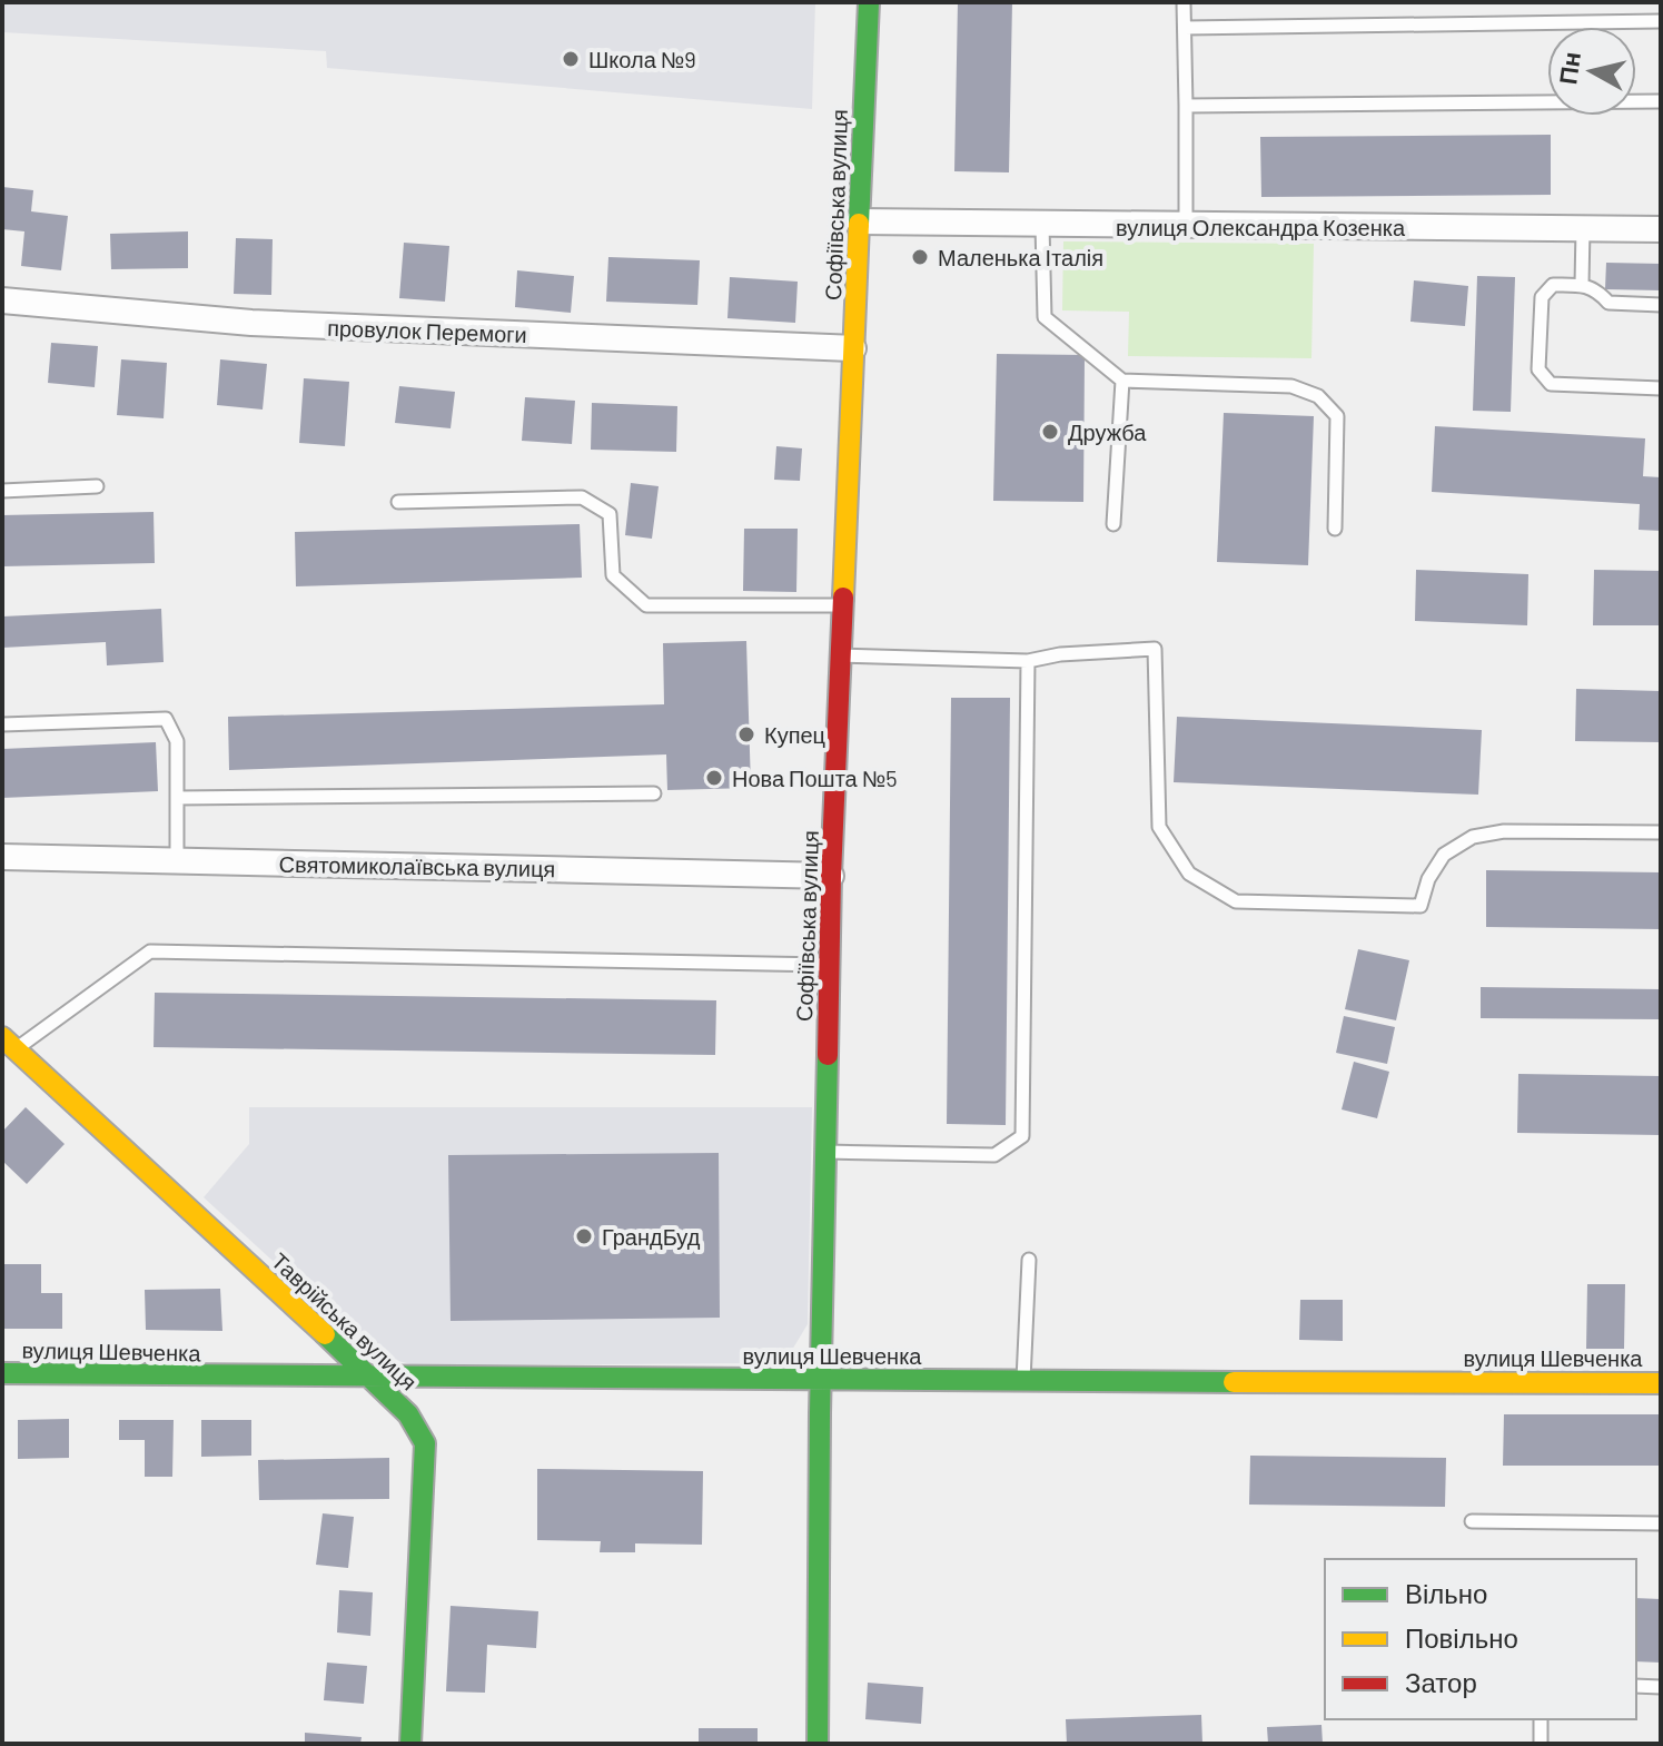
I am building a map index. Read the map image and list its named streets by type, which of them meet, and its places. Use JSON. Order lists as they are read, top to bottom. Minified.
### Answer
{"streets":{"street":["Софіївська вулиця","вулиця Олександра Козенка","провулок Перемоги","Святомиколаївська вулиця","Таврійська вулиця","вулиця Шевченка"]},"crossings":[["Софіївська вулиця","вулиця Олександра Козенка"],["Софіївська вулиця","провулок Перемоги"],["Софіївська вулиця","Святомиколаївська вулиця"],["Софіївська вулиця","вулиця Шевченка"],["Таврійська вулиця","вулиця Шевченка"]],"places":["Школа №9","Маленька Італія","Дружба","Купец","Нова Пошта №5","ГрандБуд"],"legend":["Вільно","Повільно","Затор"],"north":"left"}
